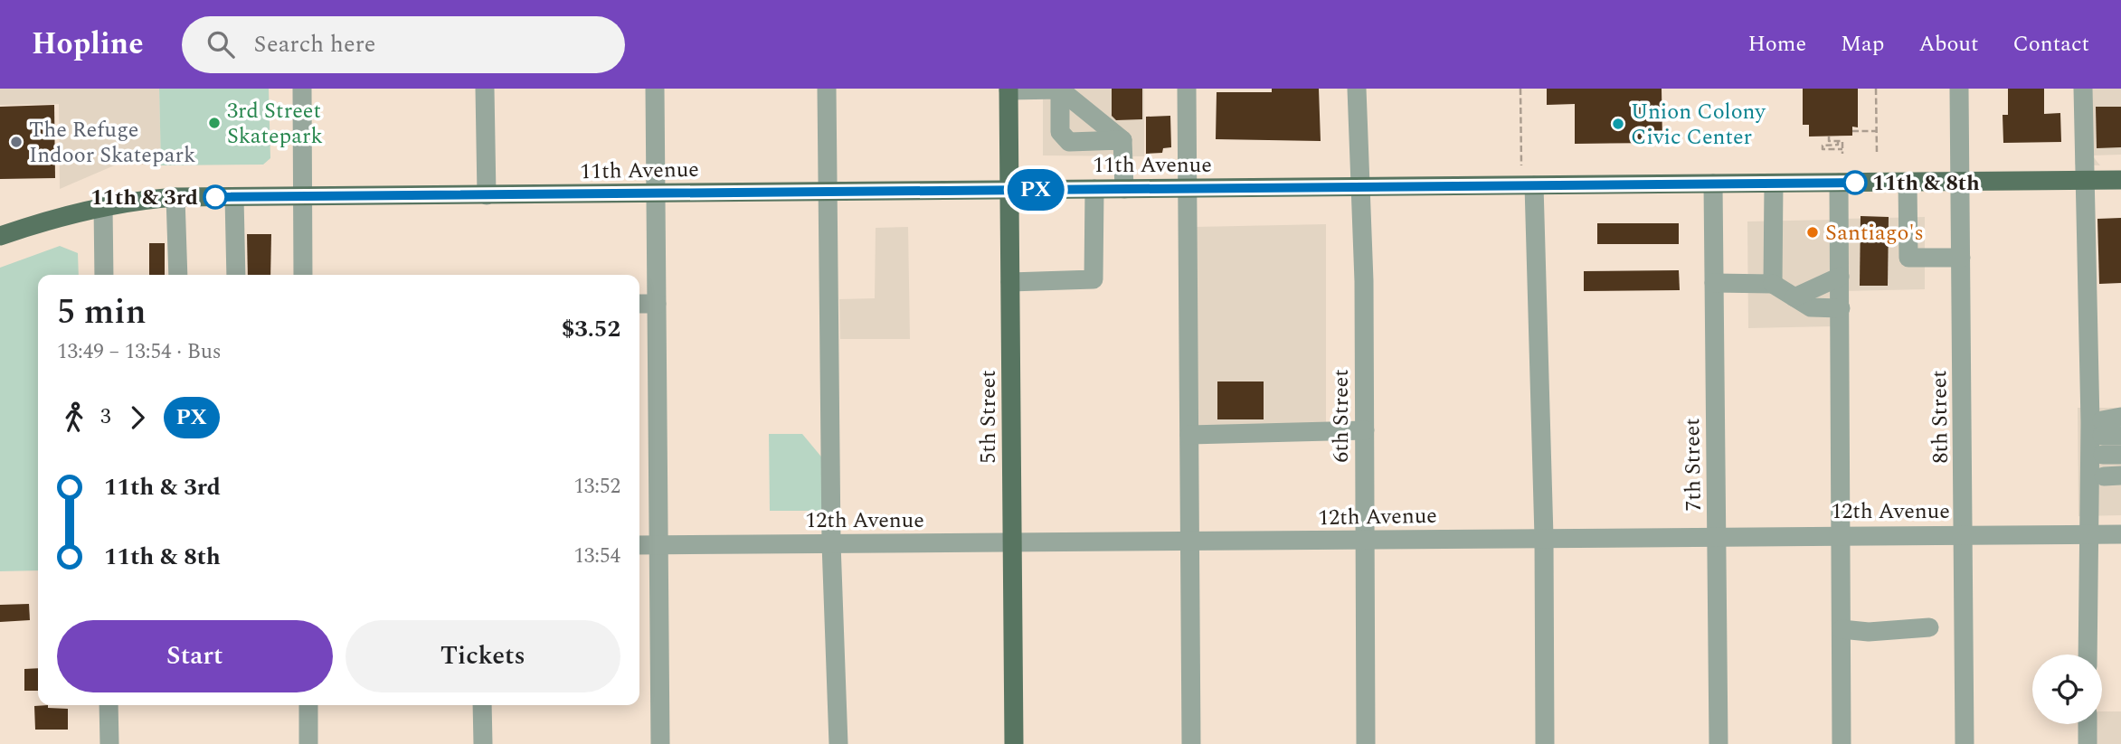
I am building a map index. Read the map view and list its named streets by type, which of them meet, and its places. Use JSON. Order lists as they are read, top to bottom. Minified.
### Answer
{"streets":{"main road":["11th Avenue","5th Street"],"street":["6th Street","8th Street","7th Street","12th Avenue"]},"crossings":[["11th Avenue","6th Street"],["11th Avenue","5th Street"],["11th Avenue","8th Street"],["11th Avenue","7th Street"],["6th Street","12th Avenue"],["5th Street","12th Avenue"],["8th Street","12th Avenue"],["7th Street","12th Avenue"]],"places":["3rd Street Skatepark","Union Colony Civic Center","The Refuge Indoor Skatepark","11th & 8th","11th & 3rd","Santiago's"],"lines":["bus line PX"],"page":{"header":"Hopline","search":"Search here","nav":["Home","Map","About","Contact"],"on_map":"PX","heading":["5 min","13:49 – 13:54 · Bus","$3.52"],"legs":["3","PX"],"list":[{"name":"11th & 3rd","value":"13:52"},{"name":"11th & 8th","value":"13:54"}],"buttons":["Start","Tickets"]}}
